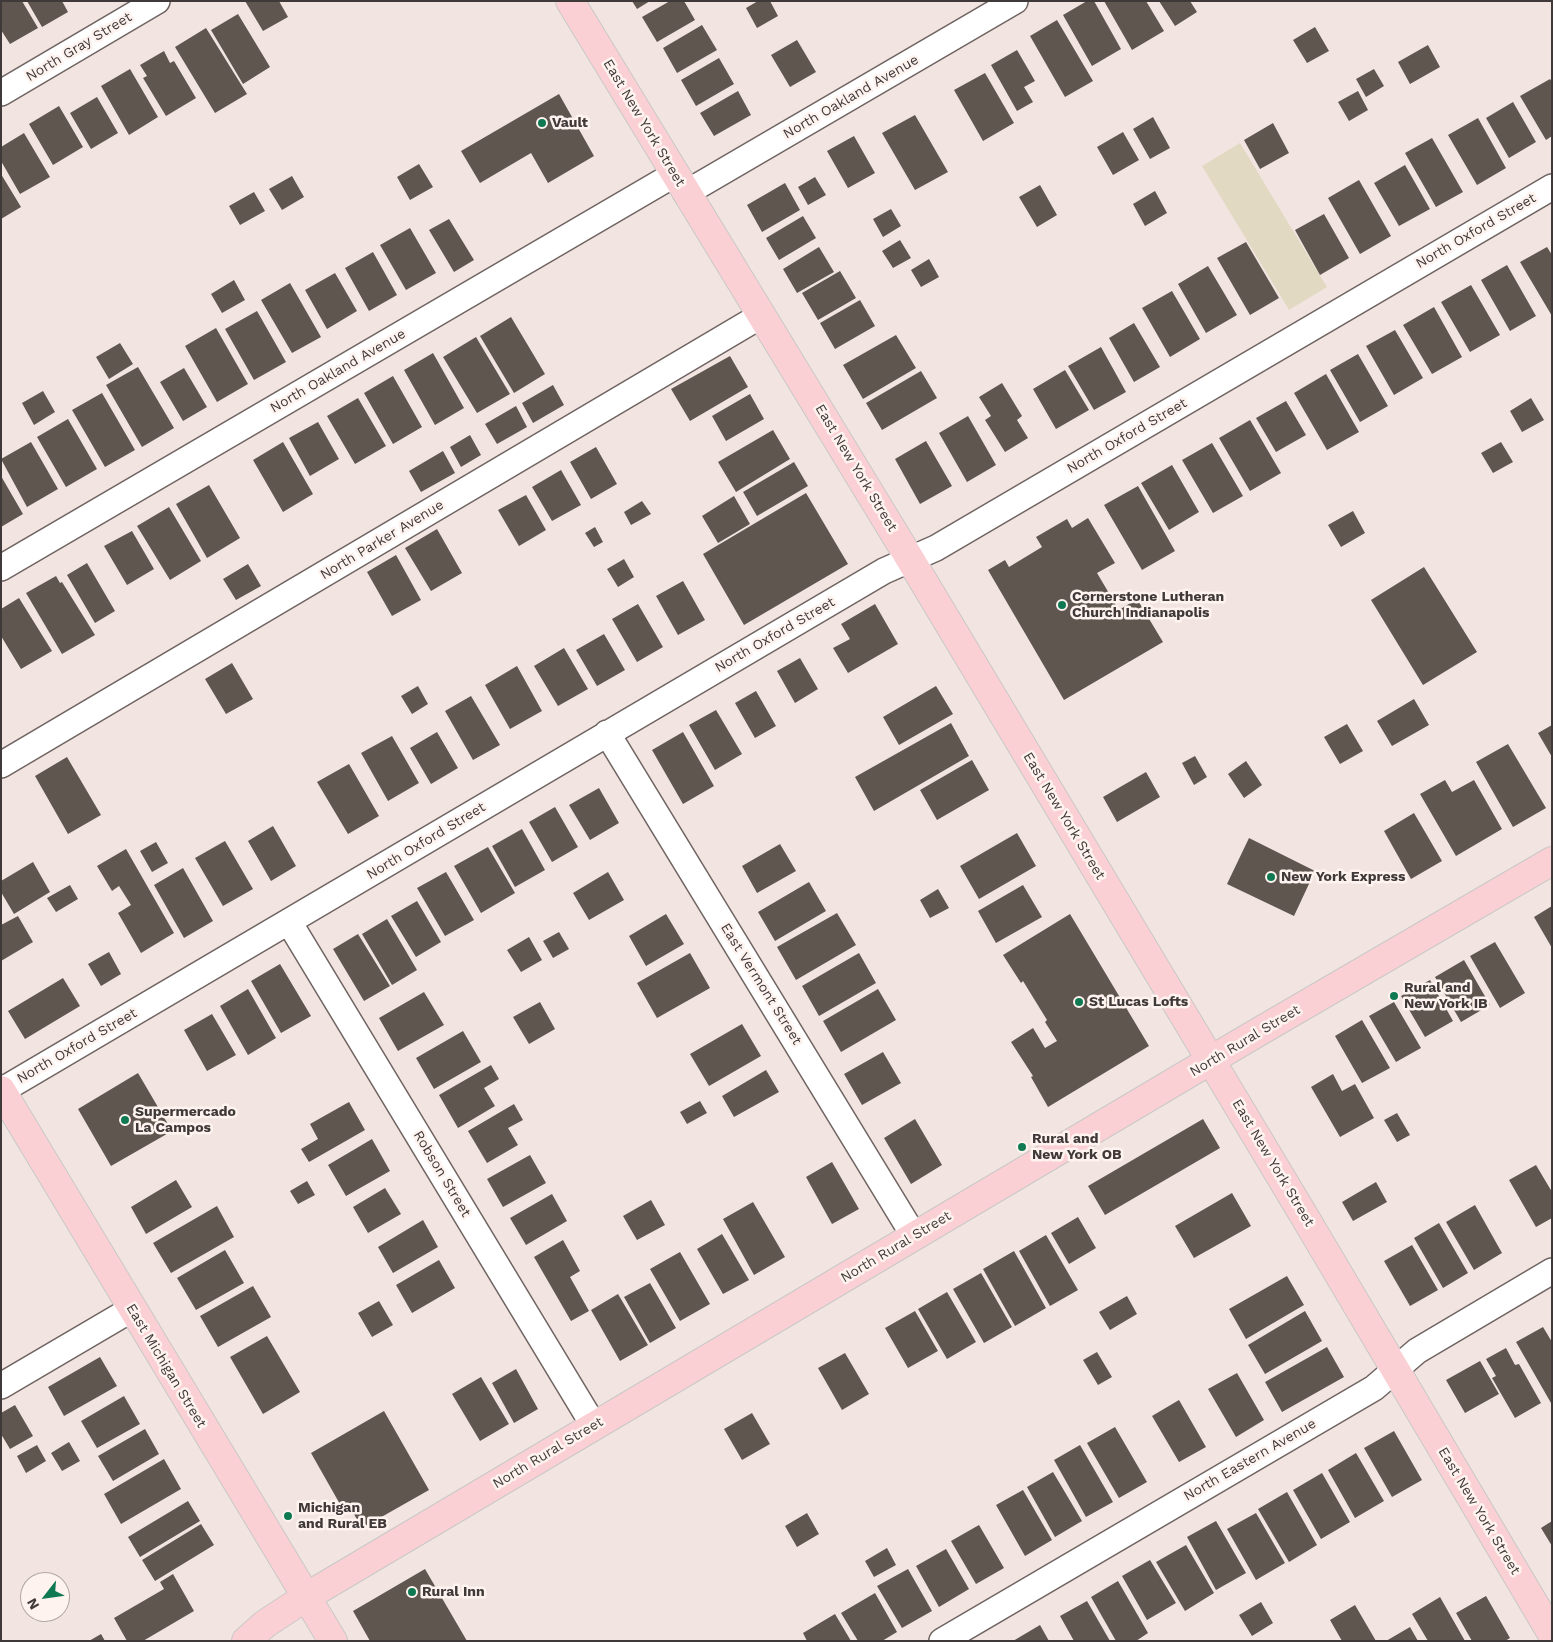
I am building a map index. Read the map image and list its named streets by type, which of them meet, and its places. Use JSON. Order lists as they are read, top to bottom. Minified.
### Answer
{"streets":{"main road":["East New York Street","North Rural Street","East Michigan Street"],"street":["North Gray Street","North Oakland Avenue","North Oxford Street","North Parker Avenue","East Vermont Street","Robson Street","North Eastern Avenue"]},"crossings":[["North Oakland Avenue","East New York Street"],["East New York Street","North Oxford Street"],["East New York Street","North Parker Avenue"],["East New York Street","North Rural Street"],["East New York Street","North Eastern Avenue"],["North Oxford Street","East Vermont Street"],["North Oxford Street","Robson Street"],["North Oxford Street","East Michigan Street"],["East Vermont Street","North Rural Street"],["North Rural Street","Robson Street"],["North Rural Street","East Michigan Street"]],"places":["Vault","Cornerstone Lutheran Church Indianapolis","New York Express","Rural and New York IB","St Lucas Lofts","Supermercado La Campos","Rural and New York OB","Michigan and Rural EB","Rural Inn"],"north":"bottom left"}
